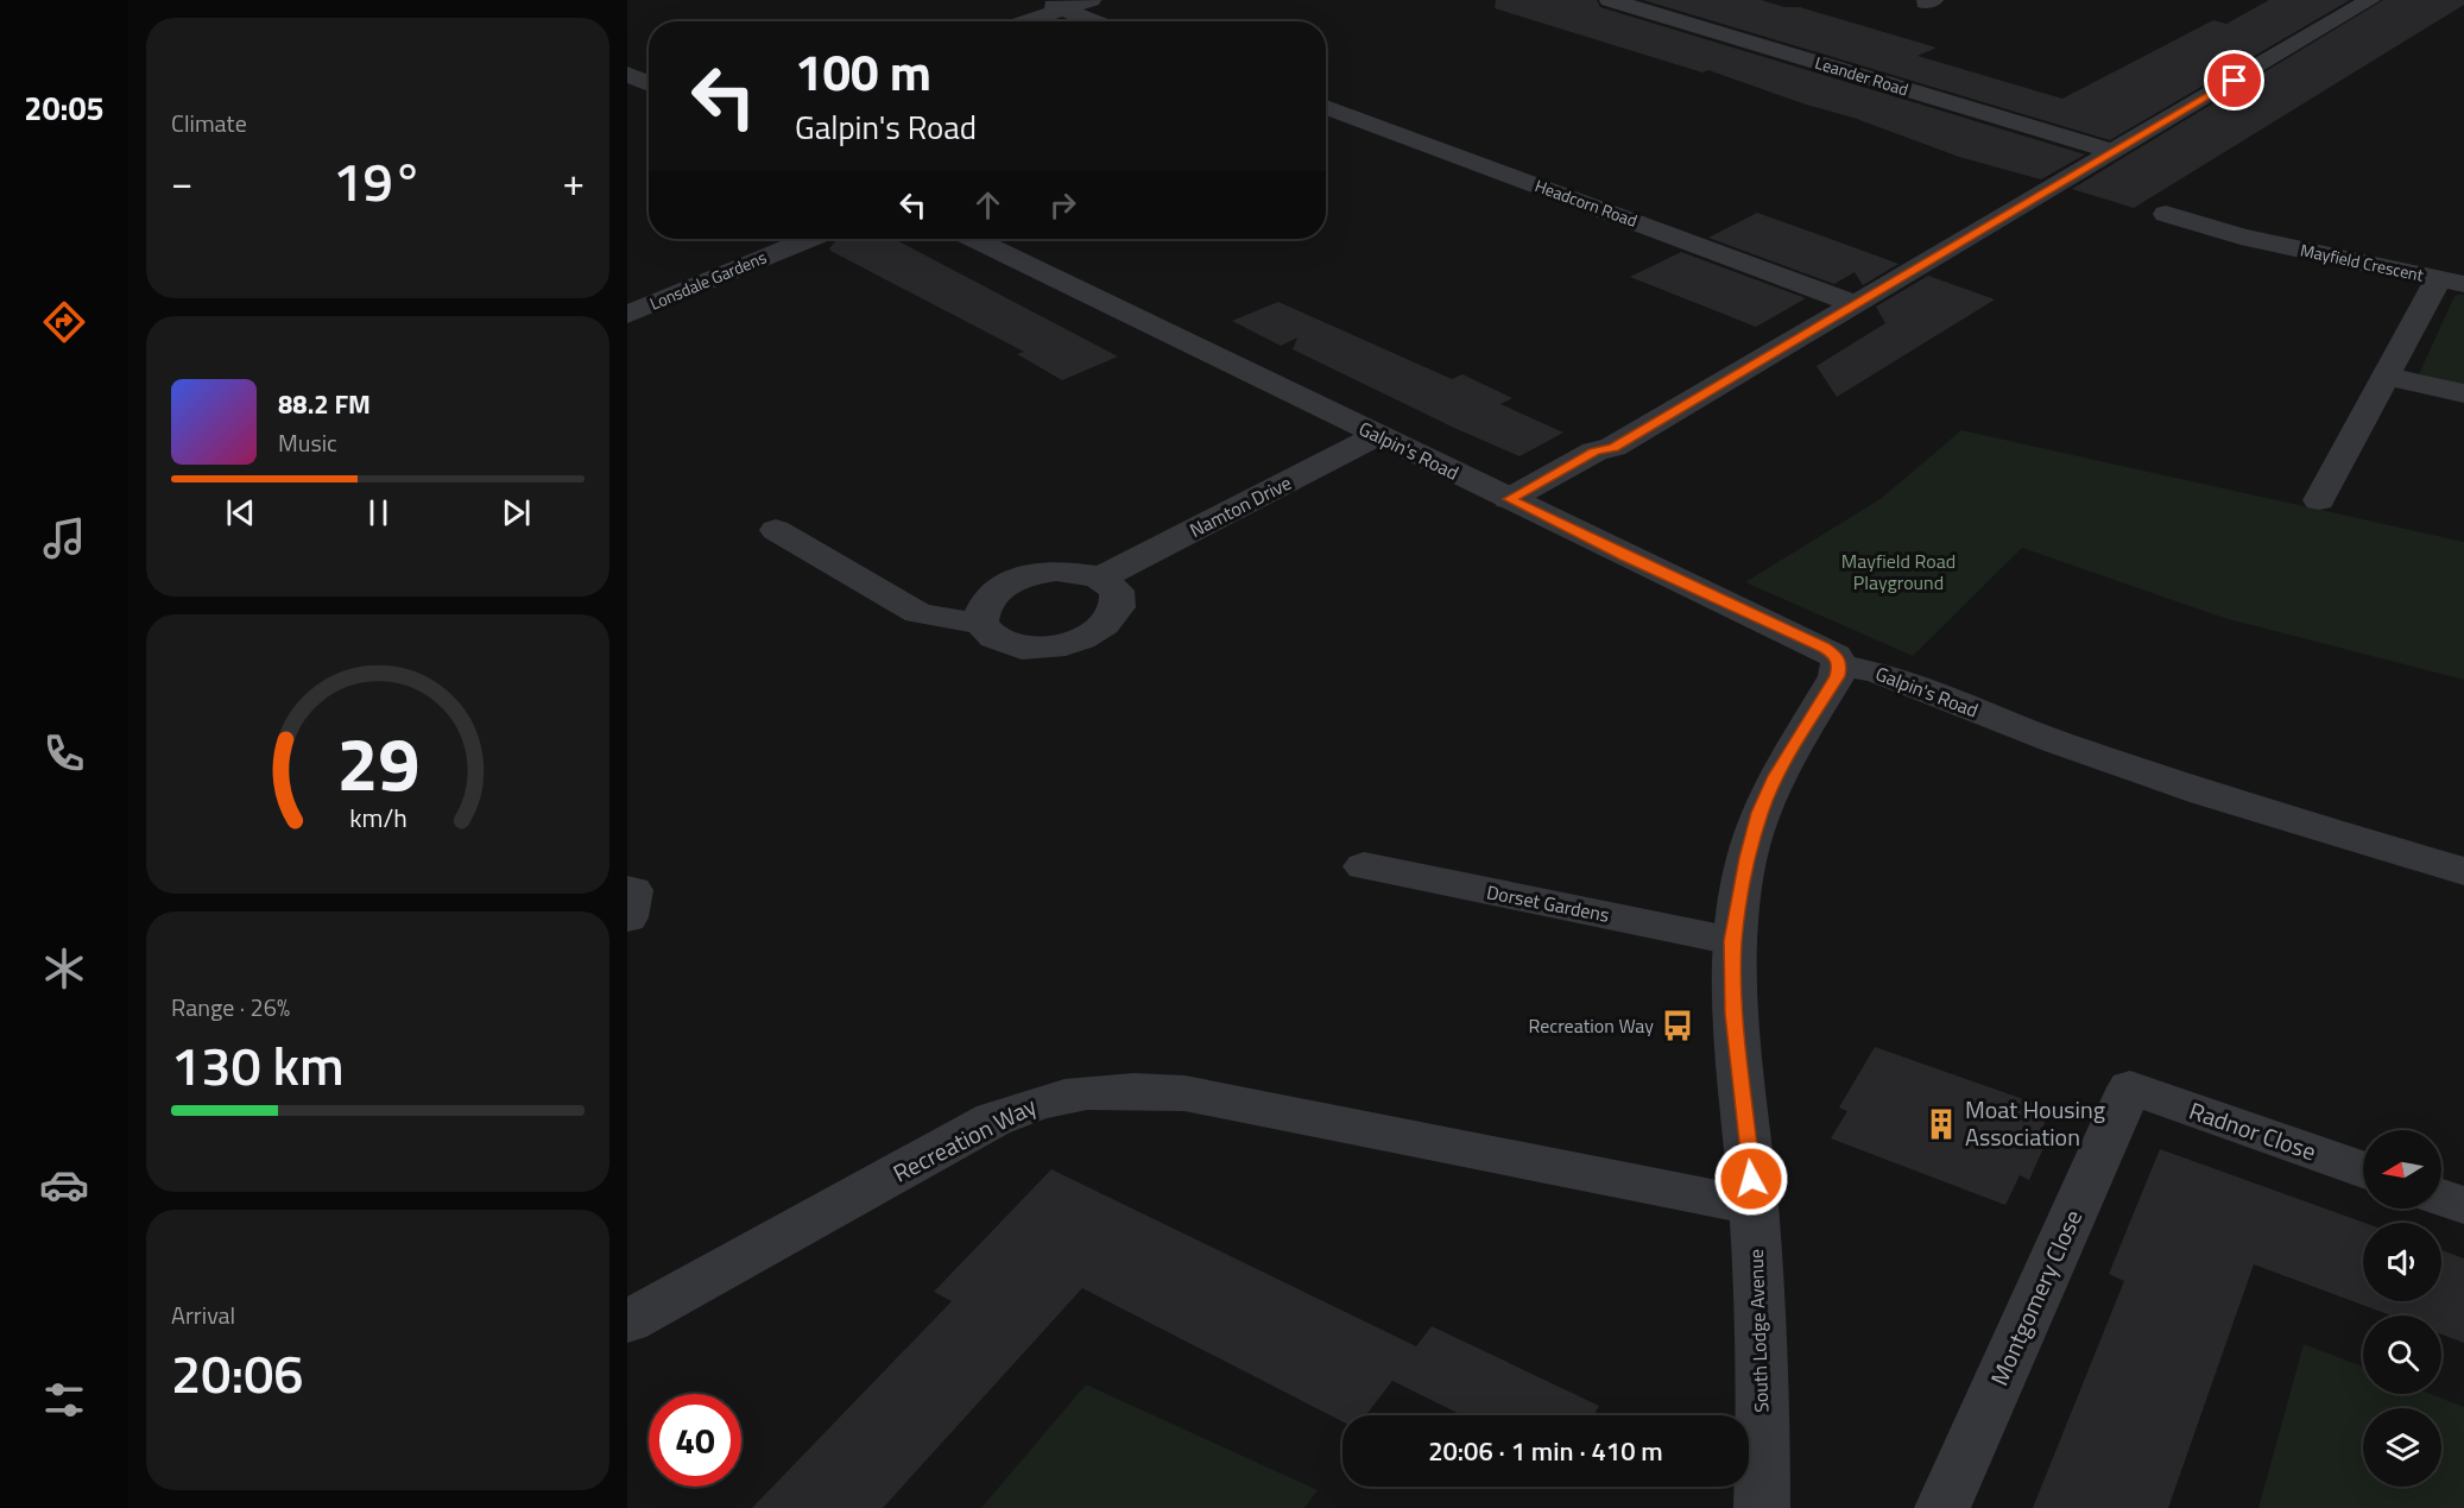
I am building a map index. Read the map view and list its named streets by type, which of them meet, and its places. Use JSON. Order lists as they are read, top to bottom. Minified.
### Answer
{"streets":{"street":["Leander Road","Headcorn Road","Mayfield Crescent","Lonsdale Gardens","Galpin's Road","Namton Drive","Dorset Gardens","Radnor Close","Recreation Way","Montgomery Close","South Lodge Avenue"]},"crossings":[["Galpin's Road","Namton Drive"],["Galpin's Road","South Lodge Avenue"],["Dorset Gardens","South Lodge Avenue"],["Radnor Close","Montgomery Close"],["Recreation Way","South Lodge Avenue"]],"parks":["Mayfield Road Playground"],"places":{"bus stop":["Recreation Way"],"building":["Moat Housing Association"]},"north":"left","page":{"tabs":"20:05","tile":["Climate",["Range · 26%","130 km"],["Arrival","20:06"]],"turn":["100 m","Galpin's Road"],"heat":["−","19°","+"],"song":["88.2 FM","Music"],"limit":"40","trip":"20:06 · 1 min · 410 m","gauge":["29","km/h"]}}
